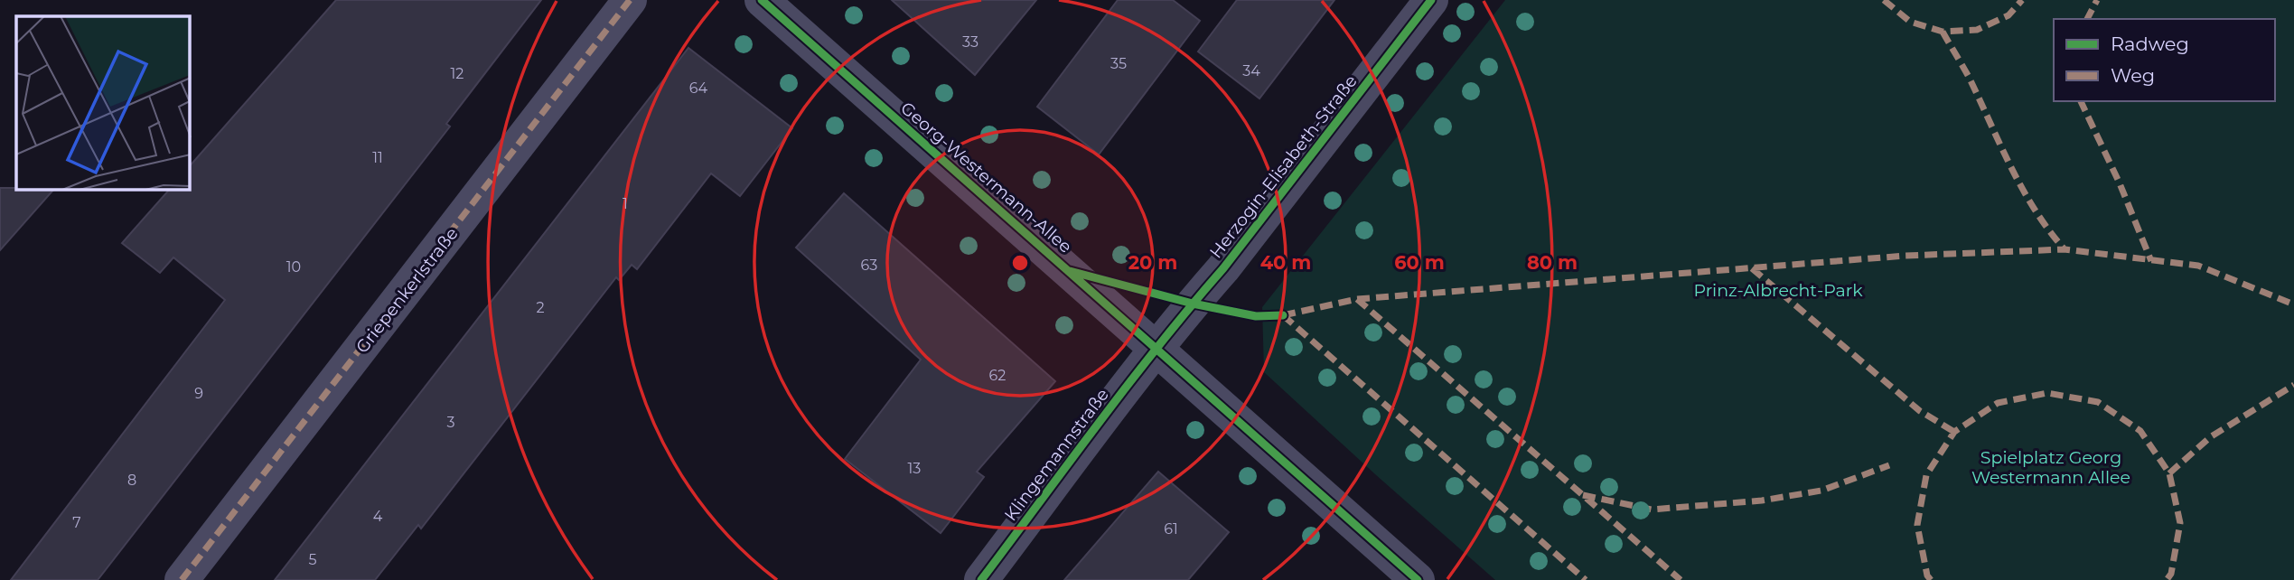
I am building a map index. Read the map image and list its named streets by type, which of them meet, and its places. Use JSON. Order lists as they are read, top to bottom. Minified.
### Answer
{"streets":{"street":["Herzogin-Elisabeth-Straße","Georg-Westermann-Allee","Griepenkerlstraße","Klingemannstraße"]},"crossings":[["Herzogin-Elisabeth-Straße","Georg-Westermann-Allee"],["Herzogin-Elisabeth-Straße","Klingemannstraße"],["Georg-Westermann-Allee","Klingemannstraße"]],"parks":["Prinz-Albrecht-Park","Spielplatz Georg Westermann Allee"],"house_numbers":["33","35","34","12","64","11","1","63","10","2","62","9","3","13","8","4","7","61","5"],"legend":["Radweg","Weg"],"rings":["20 m","40 m","60 m","80 m"]}
